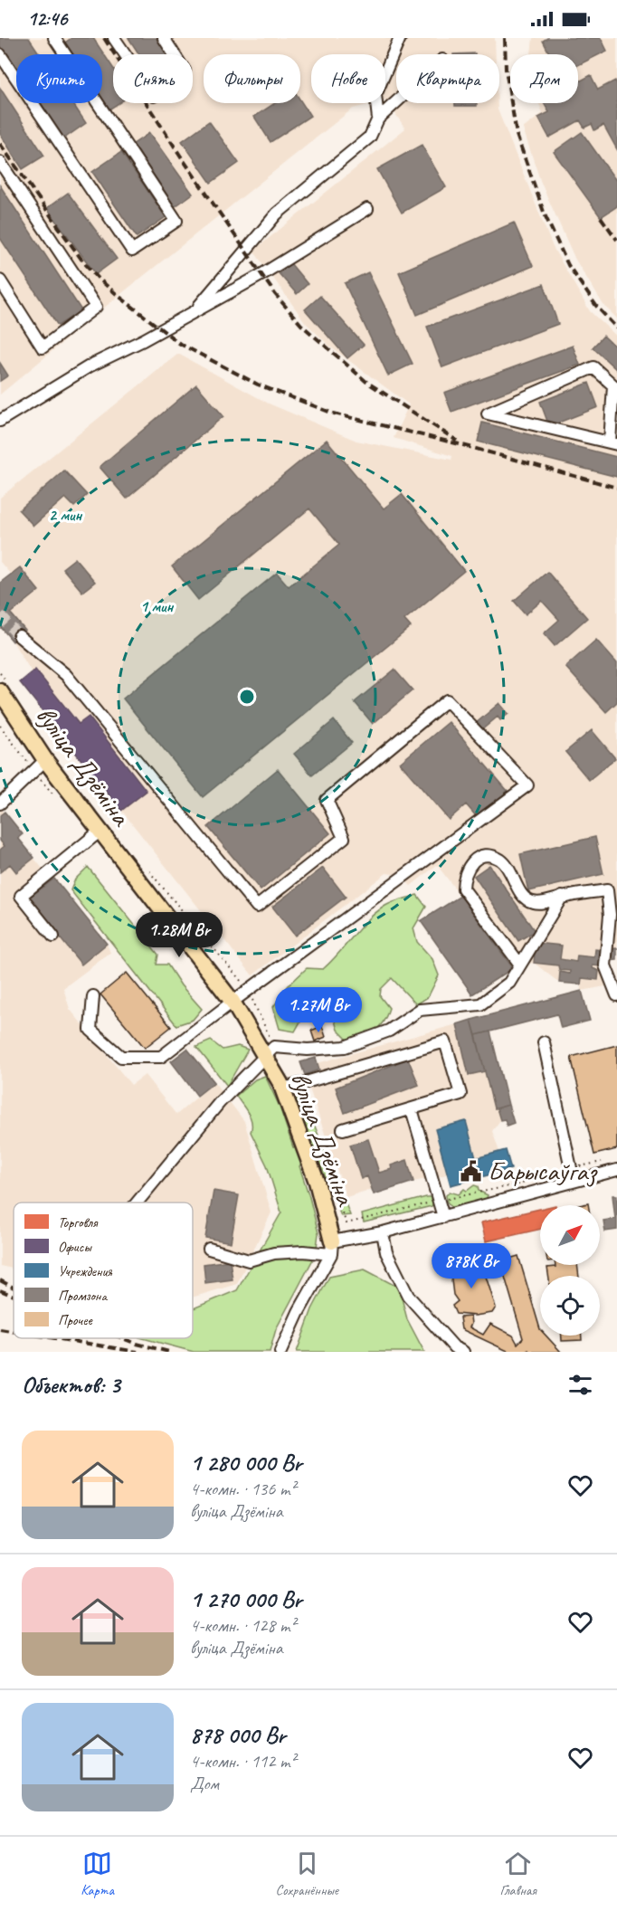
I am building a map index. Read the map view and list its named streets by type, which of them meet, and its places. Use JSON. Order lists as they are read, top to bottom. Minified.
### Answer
{"streets":{"main road":["вуліца Дзёміна"]},"places":{"public building":["Барысаўгаз"]},"legend":["Торговля","Офисы","Учреждения","Промзона","Прочее"],"north":"top right","page":{"status":"12:46","chip":["Купить","Снять","Фильтры","Новое","Квартира","Дом"],"price":["1.28M Br","1.27M Br","878K Br"],"heading":"Объектов: 3","list":[{"name":"1 280 000 Br","note":"4-комн. · 136 m² · вуліца Дзёміна"},{"name":"1 270 000 Br","note":"4-комн. · 128 m² · вуліца Дзёміна"},{"name":"878 000 Br","note":"4-комн. · 112 m² · Дом"}],"tabs":["Карта","Сохранённые","Главная"]},"rings":["2 мин","1 мин"]}
